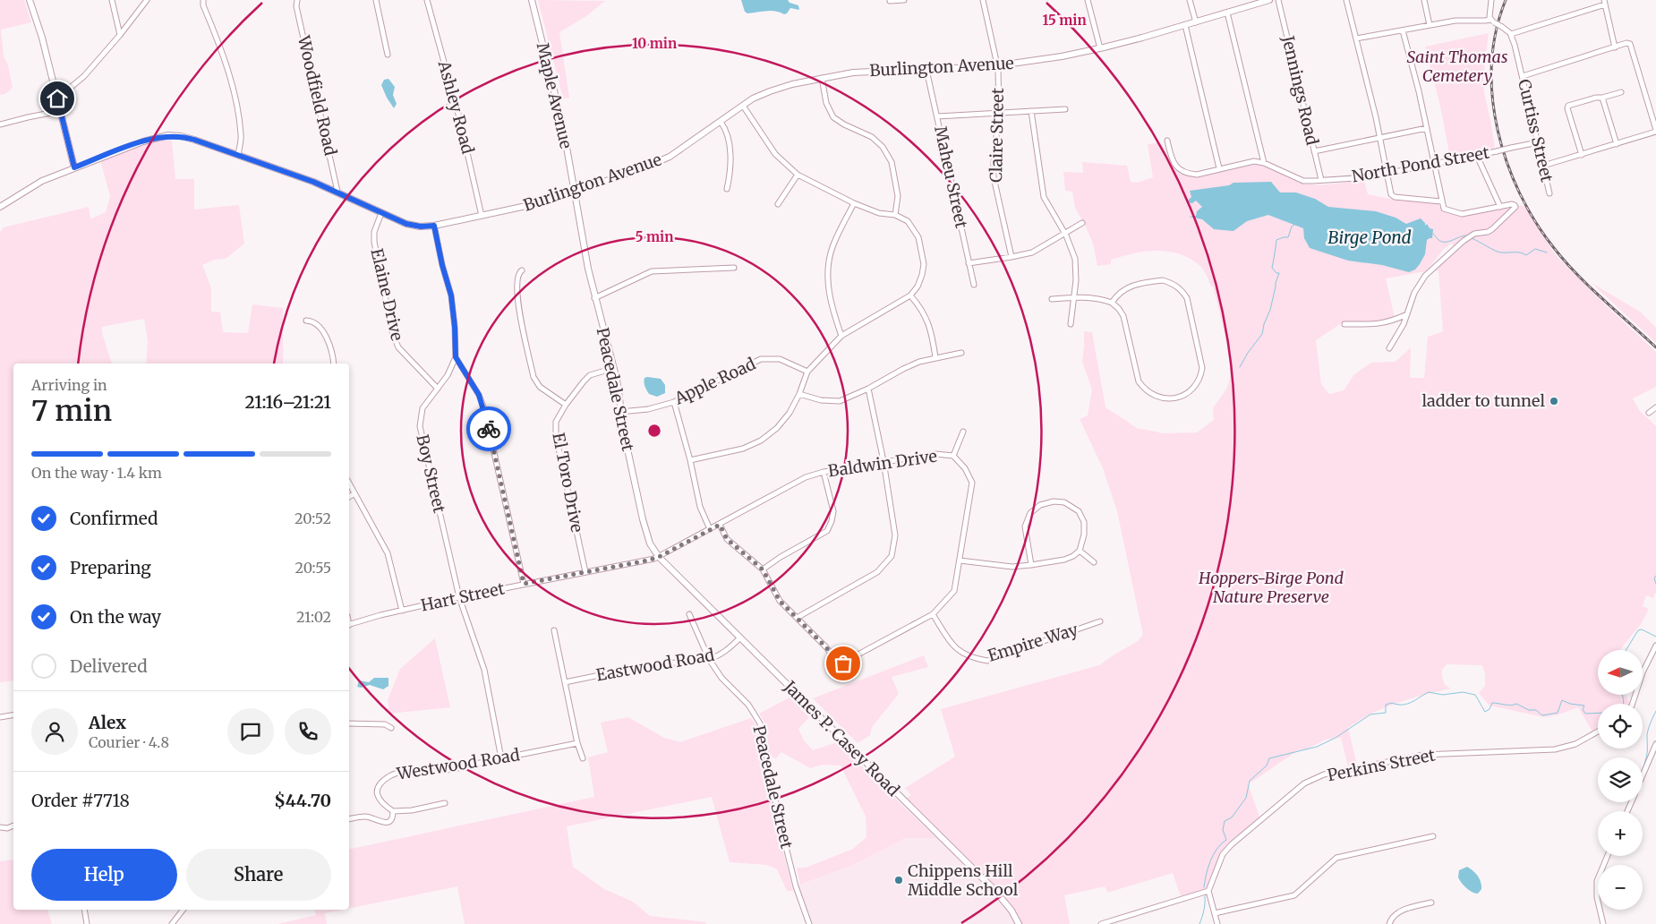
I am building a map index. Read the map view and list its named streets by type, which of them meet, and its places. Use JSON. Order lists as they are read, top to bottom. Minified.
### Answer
{"streets":{"main road":["Burlington Avenue","Maple Avenue","Peacedale Street","James P. Casey Road"],"street":["Jennings Road","Woodfield Road","Ashley Road","Curtiss Street","Claire Street","North Pond Street","Maheu Street","Elaine Drive","Apple Road","Baldwin Drive","Boy Street","El Toro Drive","Hart Street","Empire Way","Eastwood Road","Westwood Road","Perkins Street"]},"crossings":[["Burlington Avenue","Woodfield Road"],["Burlington Avenue","Maple Avenue"],["Burlington Avenue","Ashley Road"],["Burlington Avenue","Claire Street"],["Burlington Avenue","Maheu Street"],["Burlington Avenue","Elaine Drive"],["Burlington Avenue","Peacedale Street"],["Jennings Road","North Pond Street"],["Maple Avenue","Peacedale Street"],["Curtiss Street","North Pond Street"],["Elaine Drive","Boy Street"],["Apple Road","Peacedale Street"],["Peacedale Street","Baldwin Drive"],["Peacedale Street","El Toro Drive"],["Peacedale Street","Hart Street"],["Peacedale Street","Eastwood Road"],["Peacedale Street","James P. Casey Road"],["Baldwin Drive","Hart Street"],["Baldwin Drive","Empire Way"],["Baldwin Drive","James P. Casey Road"],["Boy Street","Hart Street"],["Boy Street","Westwood Road"],["El Toro Drive","Hart Street"],["Hart Street","James P. Casey Road"],["Eastwood Road","James P. Casey Road"]],"water":["Birge Pond"],"parks":["Saint Thomas Cemetery","Hoppers-Birge Pond Nature Preserve"],"places":["ladder to tunnel","Chippens Hill Middle School"],"north":"left","page":{"heading":["7 min","Arriving in","21:16–21:21"],"panel":["Alex","Courier · 4.8","Order #7718","$44.70"],"bar":"On the way · 1.4 km","list":[["Confirmed","20:52"],["Preparing","20:55"],["On the way","21:02"],"Delivered"],"map_buttons":["+","−"],"buttons":["Help","Share"]},"rings":["15 min","10 min","5 min"]}
